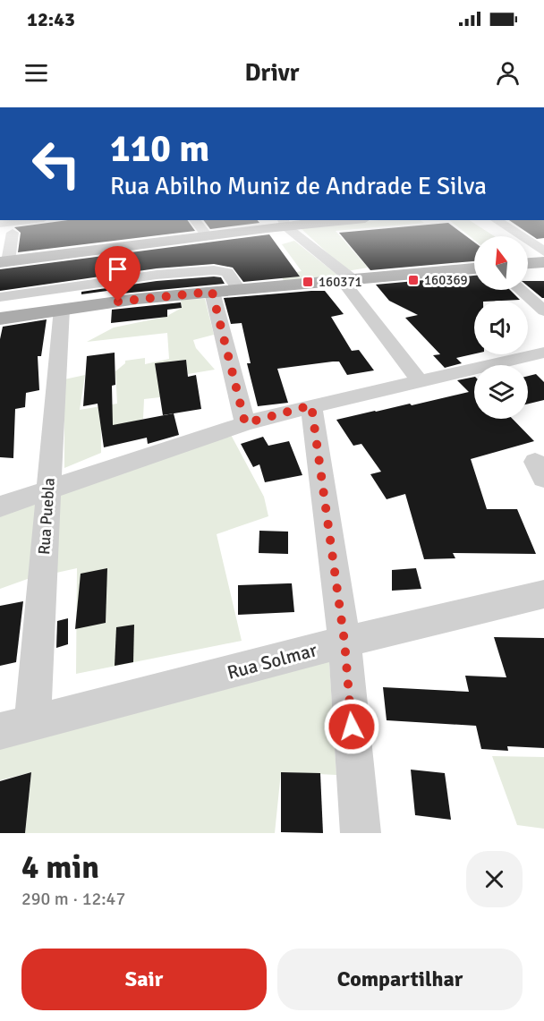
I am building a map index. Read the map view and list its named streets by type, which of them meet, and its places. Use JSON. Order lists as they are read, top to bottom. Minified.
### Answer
{"streets":{"street":["Rua Puebla","Rua Solmar"]},"crossings":[["Rua Puebla","Rua Solmar"]],"places":{"transit":["160369","160371"]},"north":"top","page":{"status":"12:43","header":"Drivr","turn":["110 m","Rua Abilho Muniz de Andrade E Silva"],"heading":["4 min","290 m · 12:47"],"buttons":["Sair","Compartilhar"]}}
